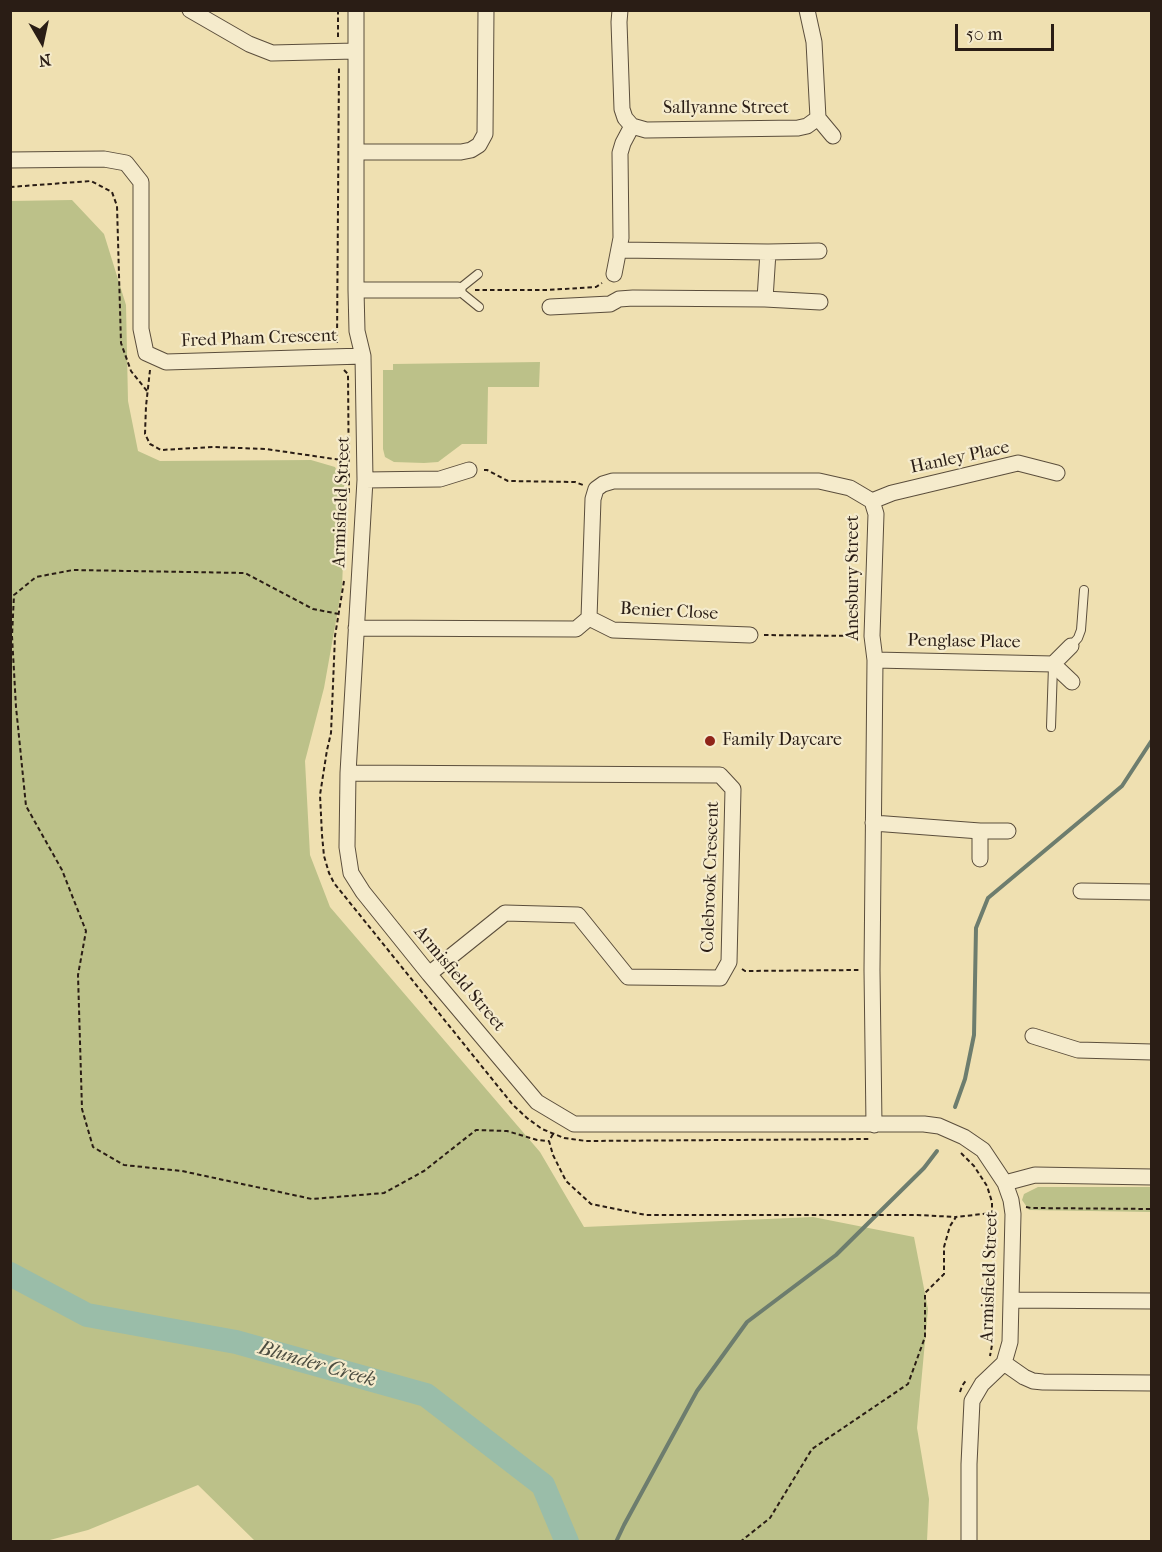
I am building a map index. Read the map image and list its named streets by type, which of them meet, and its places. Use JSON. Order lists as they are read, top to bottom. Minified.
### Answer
{"streets":{"street":["Sallyanne Street","Fred Pham Crescent","Hanley Place","Armisfield Street","Anesbury Street","Benier Close","Penglase Place","Colebrook Crescent"]},"crossings":[["Fred Pham Crescent","Armisfield Street"],["Hanley Place","Anesbury Street"],["Armisfield Street","Anesbury Street"],["Armisfield Street","Colebrook Crescent"],["Anesbury Street","Penglase Place"]],"water":["Blunder Creek"],"places":["Family Daycare"],"scale_bar":"50 m","north":"bottom"}
